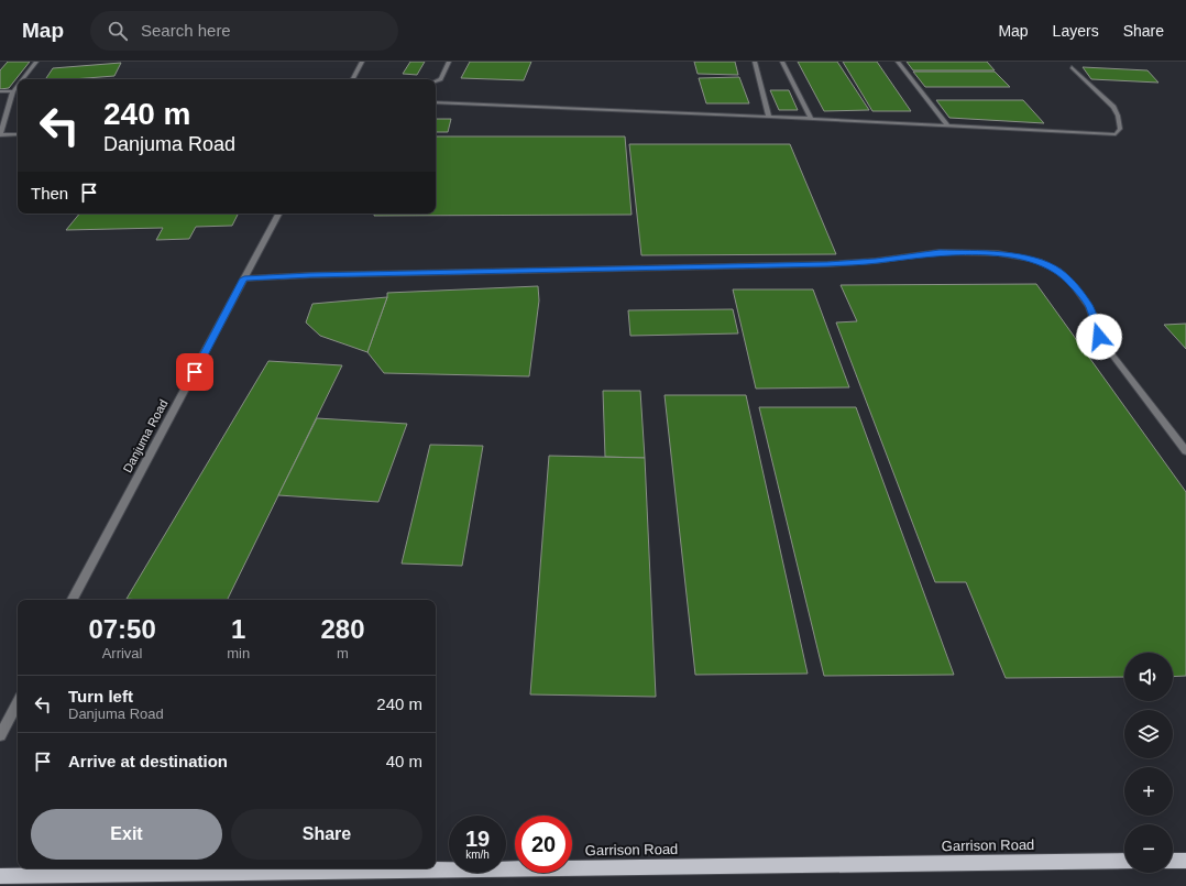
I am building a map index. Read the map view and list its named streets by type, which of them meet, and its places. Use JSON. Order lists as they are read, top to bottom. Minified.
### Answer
{"streets":{"main road":["Garrison Road"],"street":["Danjuma Road"]},"page":{"header":"Map","search":"Search here","nav":["Map","Layers","Share"],"turn":["240 m","Danjuma Road"],"then":"Then","eta":["07:50","Arrival","1","min","280","m"],"map_buttons":["+","−"],"list":[{"name":"Turn left","note":"Danjuma Road","value":"240 m"},{"name":"Arrive at destination","value":"40 m"}],"buttons":["Exit","Share"],"speed":"19 km/h","limit":"20"}}
